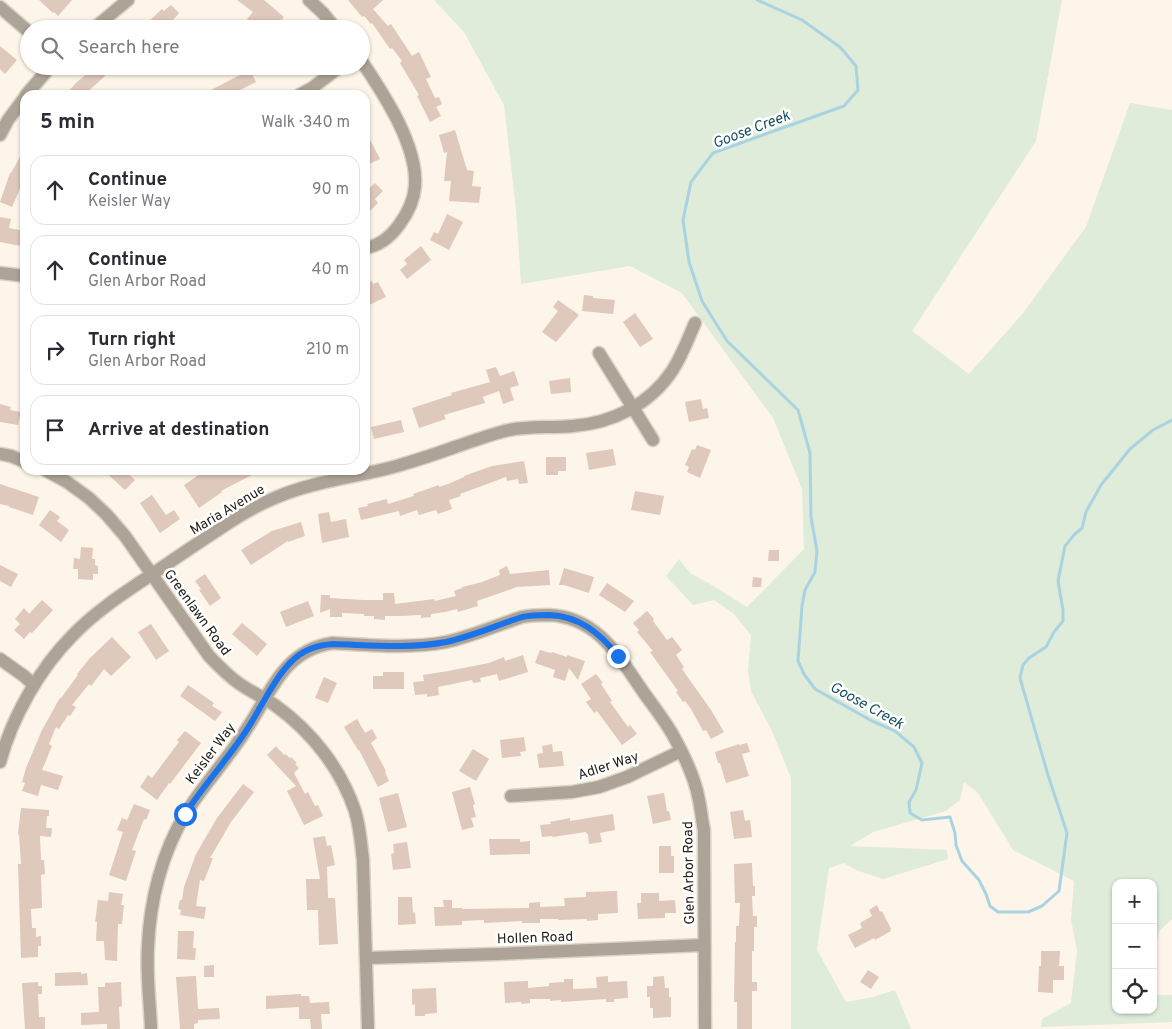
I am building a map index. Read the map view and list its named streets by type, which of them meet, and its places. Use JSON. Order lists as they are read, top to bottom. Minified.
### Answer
{"streets":{"street":["Maria Avenue","Greenlawn Road","Keisler Way","Adler Way","Glen Arbor Road","Hollen Road"]},"crossings":[["Maria Avenue","Greenlawn Road"],["Greenlawn Road","Keisler Way"],["Greenlawn Road","Glen Arbor Road"],["Greenlawn Road","Hollen Road"],["Keisler Way","Glen Arbor Road"],["Adler Way","Glen Arbor Road"],["Glen Arbor Road","Hollen Road"]],"water":["Goose Creek"],"page":{"search":"Search here","heading":["5 min","Walk · 340 m"],"list":[["Continue","Keisler Way","90 m"],["Continue","Glen Arbor Road","40 m"],["Turn right","Glen Arbor Road","210 m"],"Arrive at destination"],"map_buttons":["+","−"]}}
